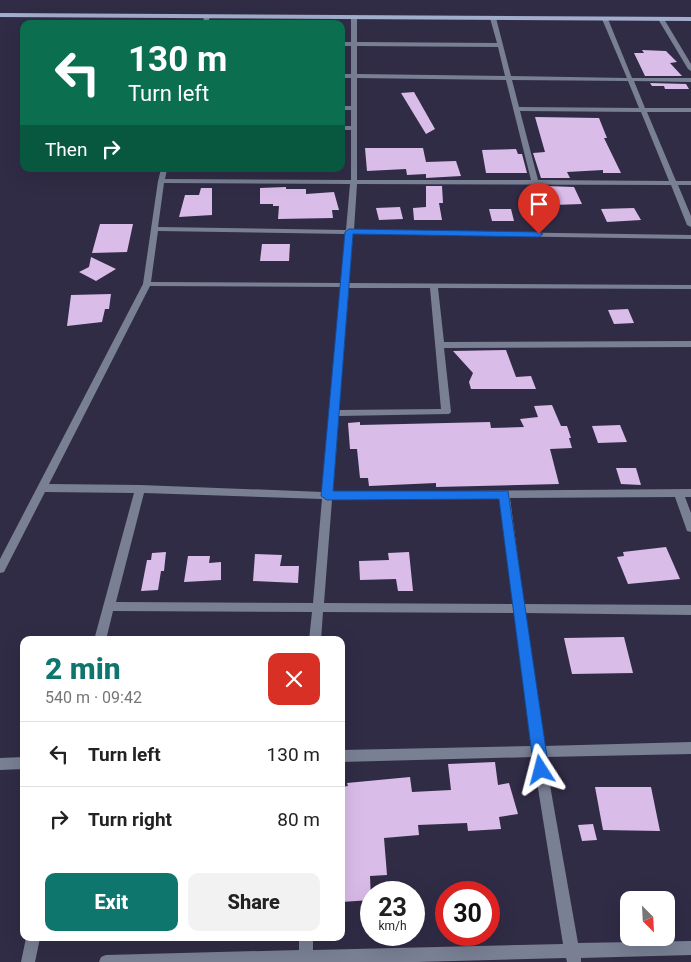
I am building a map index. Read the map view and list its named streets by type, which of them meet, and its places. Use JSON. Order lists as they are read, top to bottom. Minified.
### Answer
{"north":"bottom right","page":{"turn":["130 m","Turn left"],"then":"Then","heading":["2 min","540 m · 09:42"],"list":[{"name":"Turn left","value":"130 m"},{"name":"Turn right","value":"80 m"}],"buttons":["Exit","Share"],"speed":"23 km/h","limit":"30"}}
